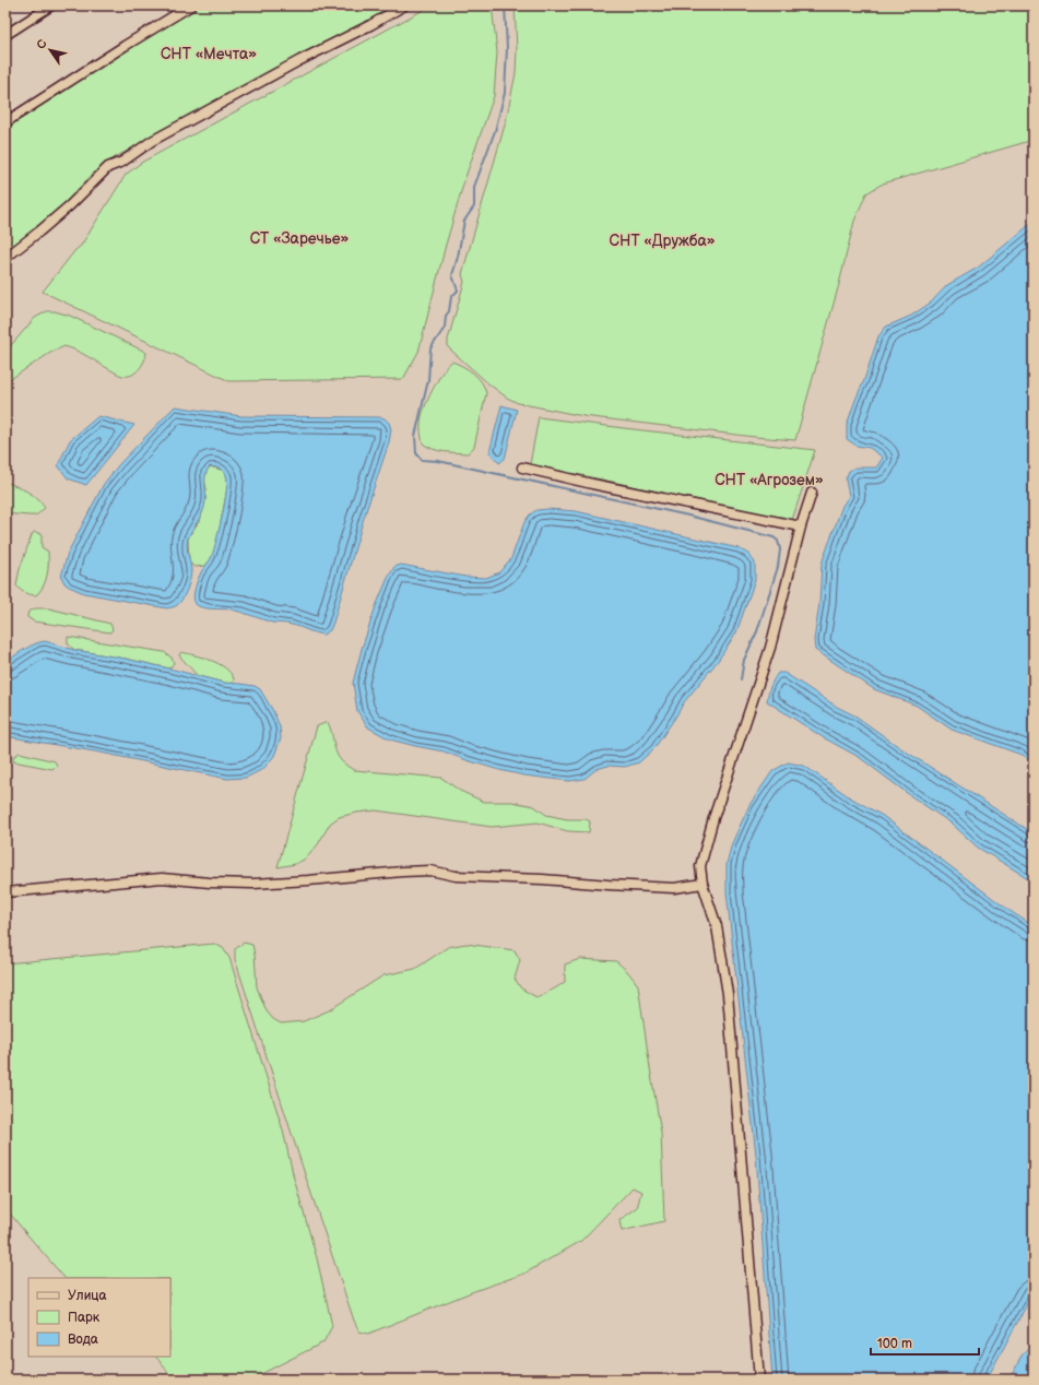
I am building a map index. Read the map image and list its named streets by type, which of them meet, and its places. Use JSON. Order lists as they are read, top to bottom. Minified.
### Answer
{"parks":["СНТ «Мечта»","СТ «Заречье»","СНТ «Дружба»","СНТ «Агрозем»"],"legend":["Улица","Парк","Вода"],"scale_bar":"100 m","north":"top left"}
